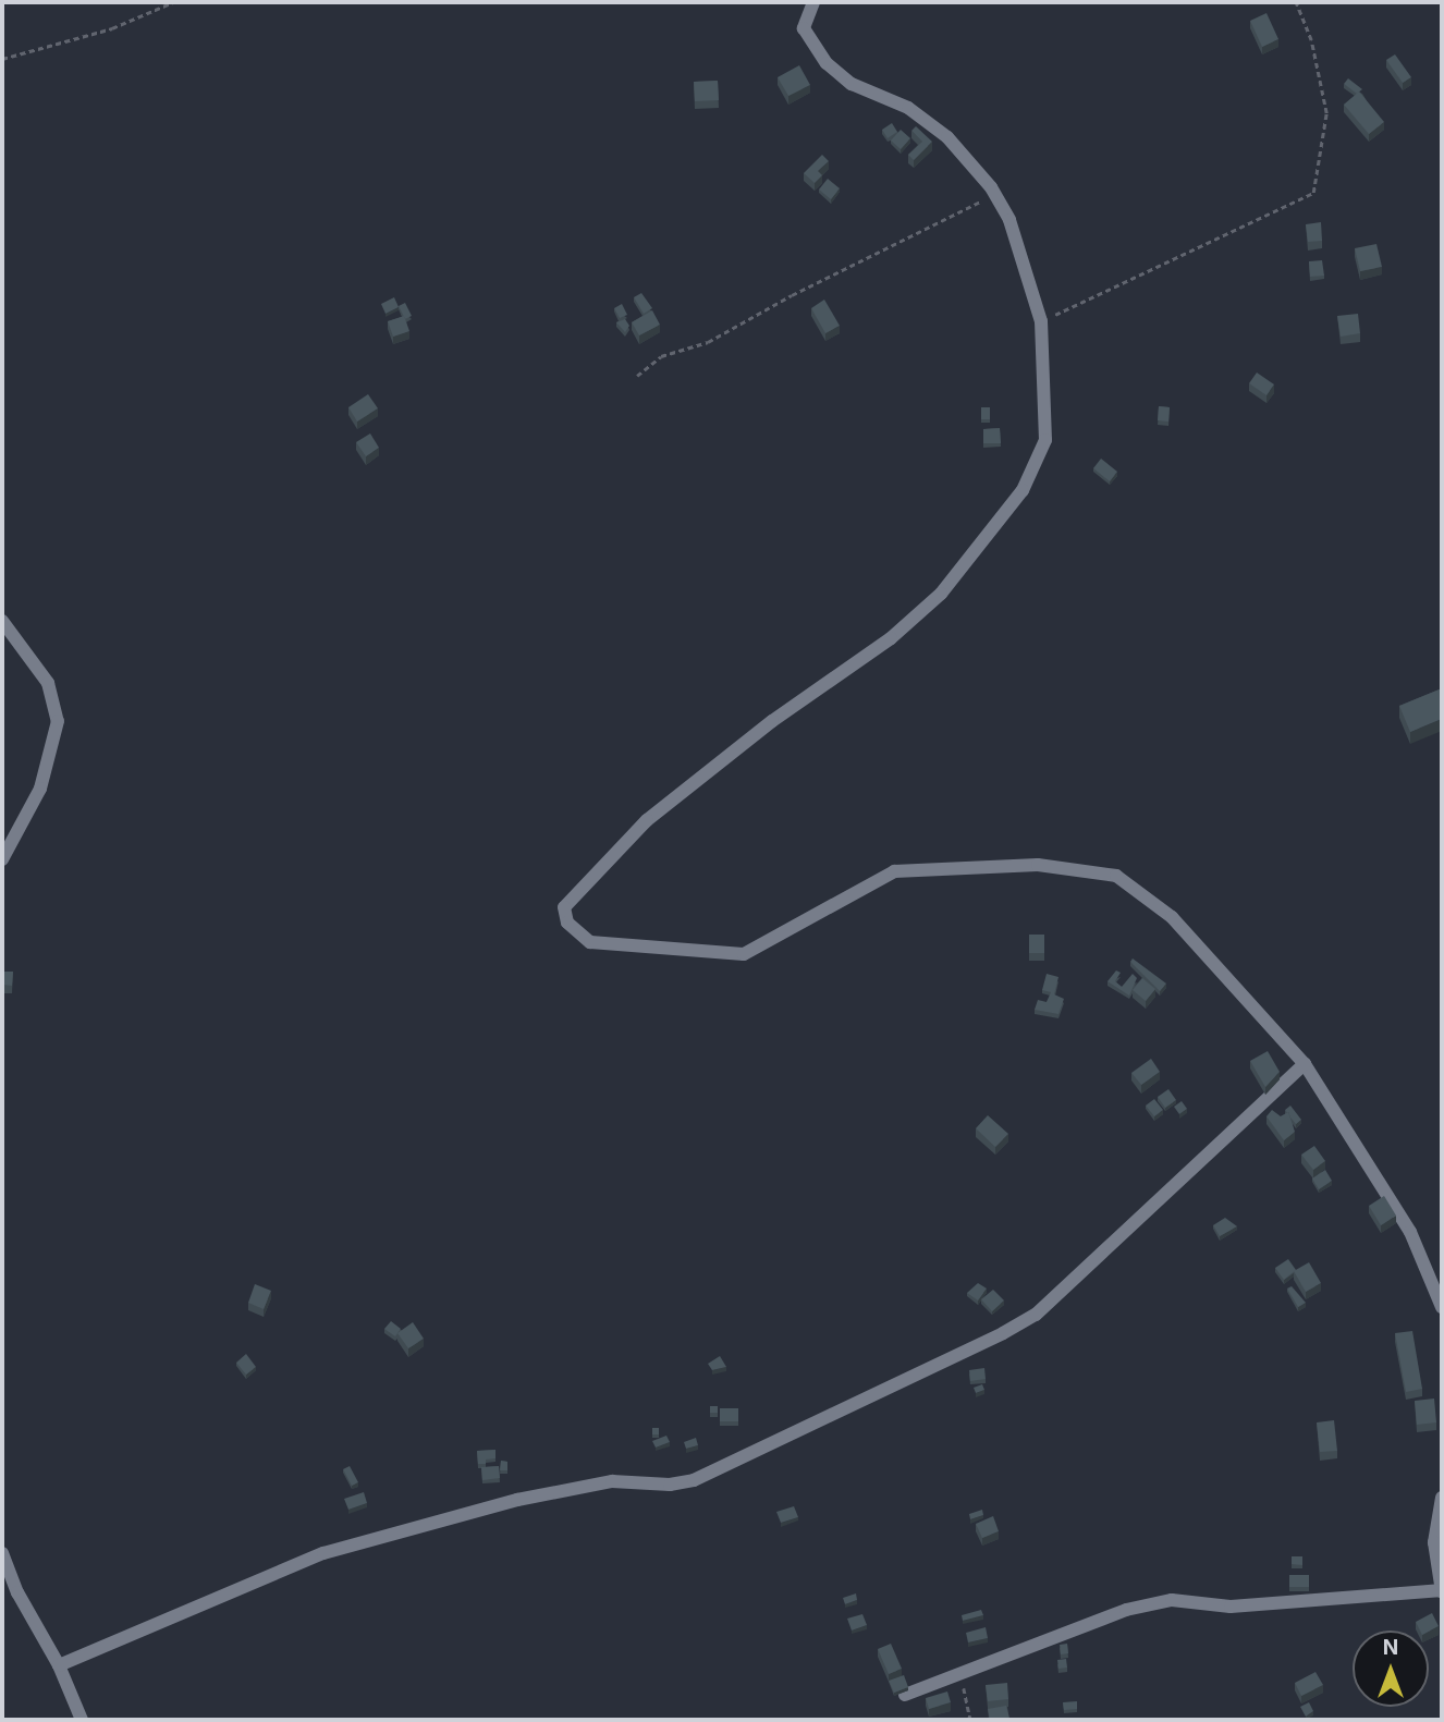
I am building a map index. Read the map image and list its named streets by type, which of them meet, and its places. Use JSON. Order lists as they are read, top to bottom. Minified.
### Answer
{"north":"top"}
